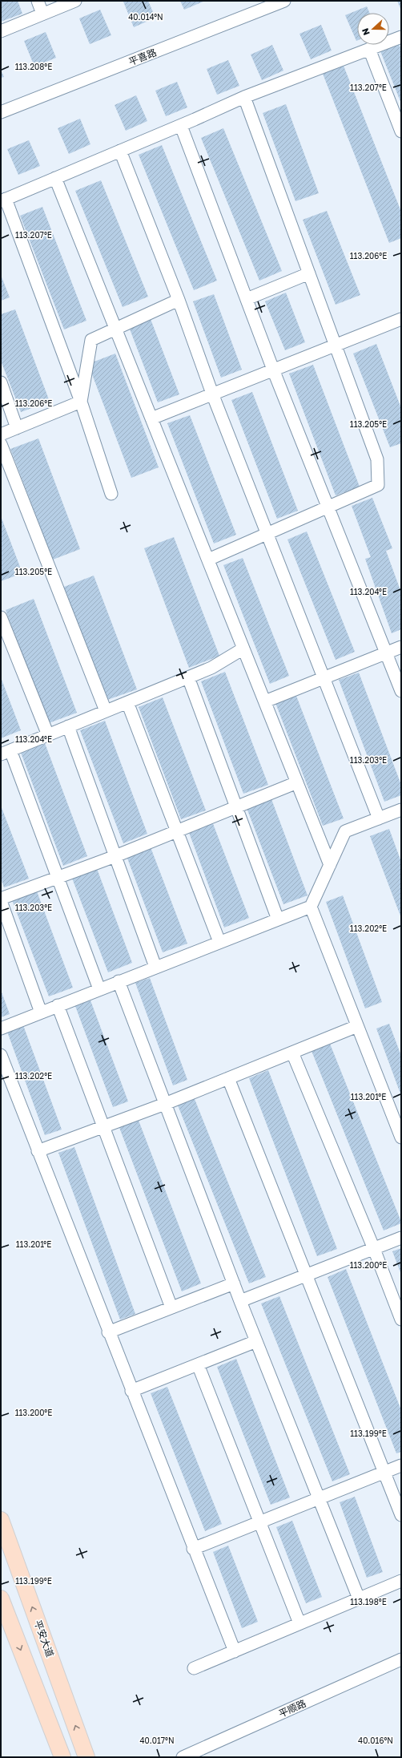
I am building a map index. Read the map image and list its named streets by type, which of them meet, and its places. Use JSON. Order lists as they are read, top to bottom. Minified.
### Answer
{"streets":{"main road":["平安大道"],"street":["平喜路","平顺路"]},"north":"left","coordinates":["40.014°N","113.208°E","113.207°E","113.206°E","113.205°E","113.204°E","113.203°E","113.202°E","113.201°E","113.200°E","113.199°E","113.198°E","40.017°N","40.016°N"]}
